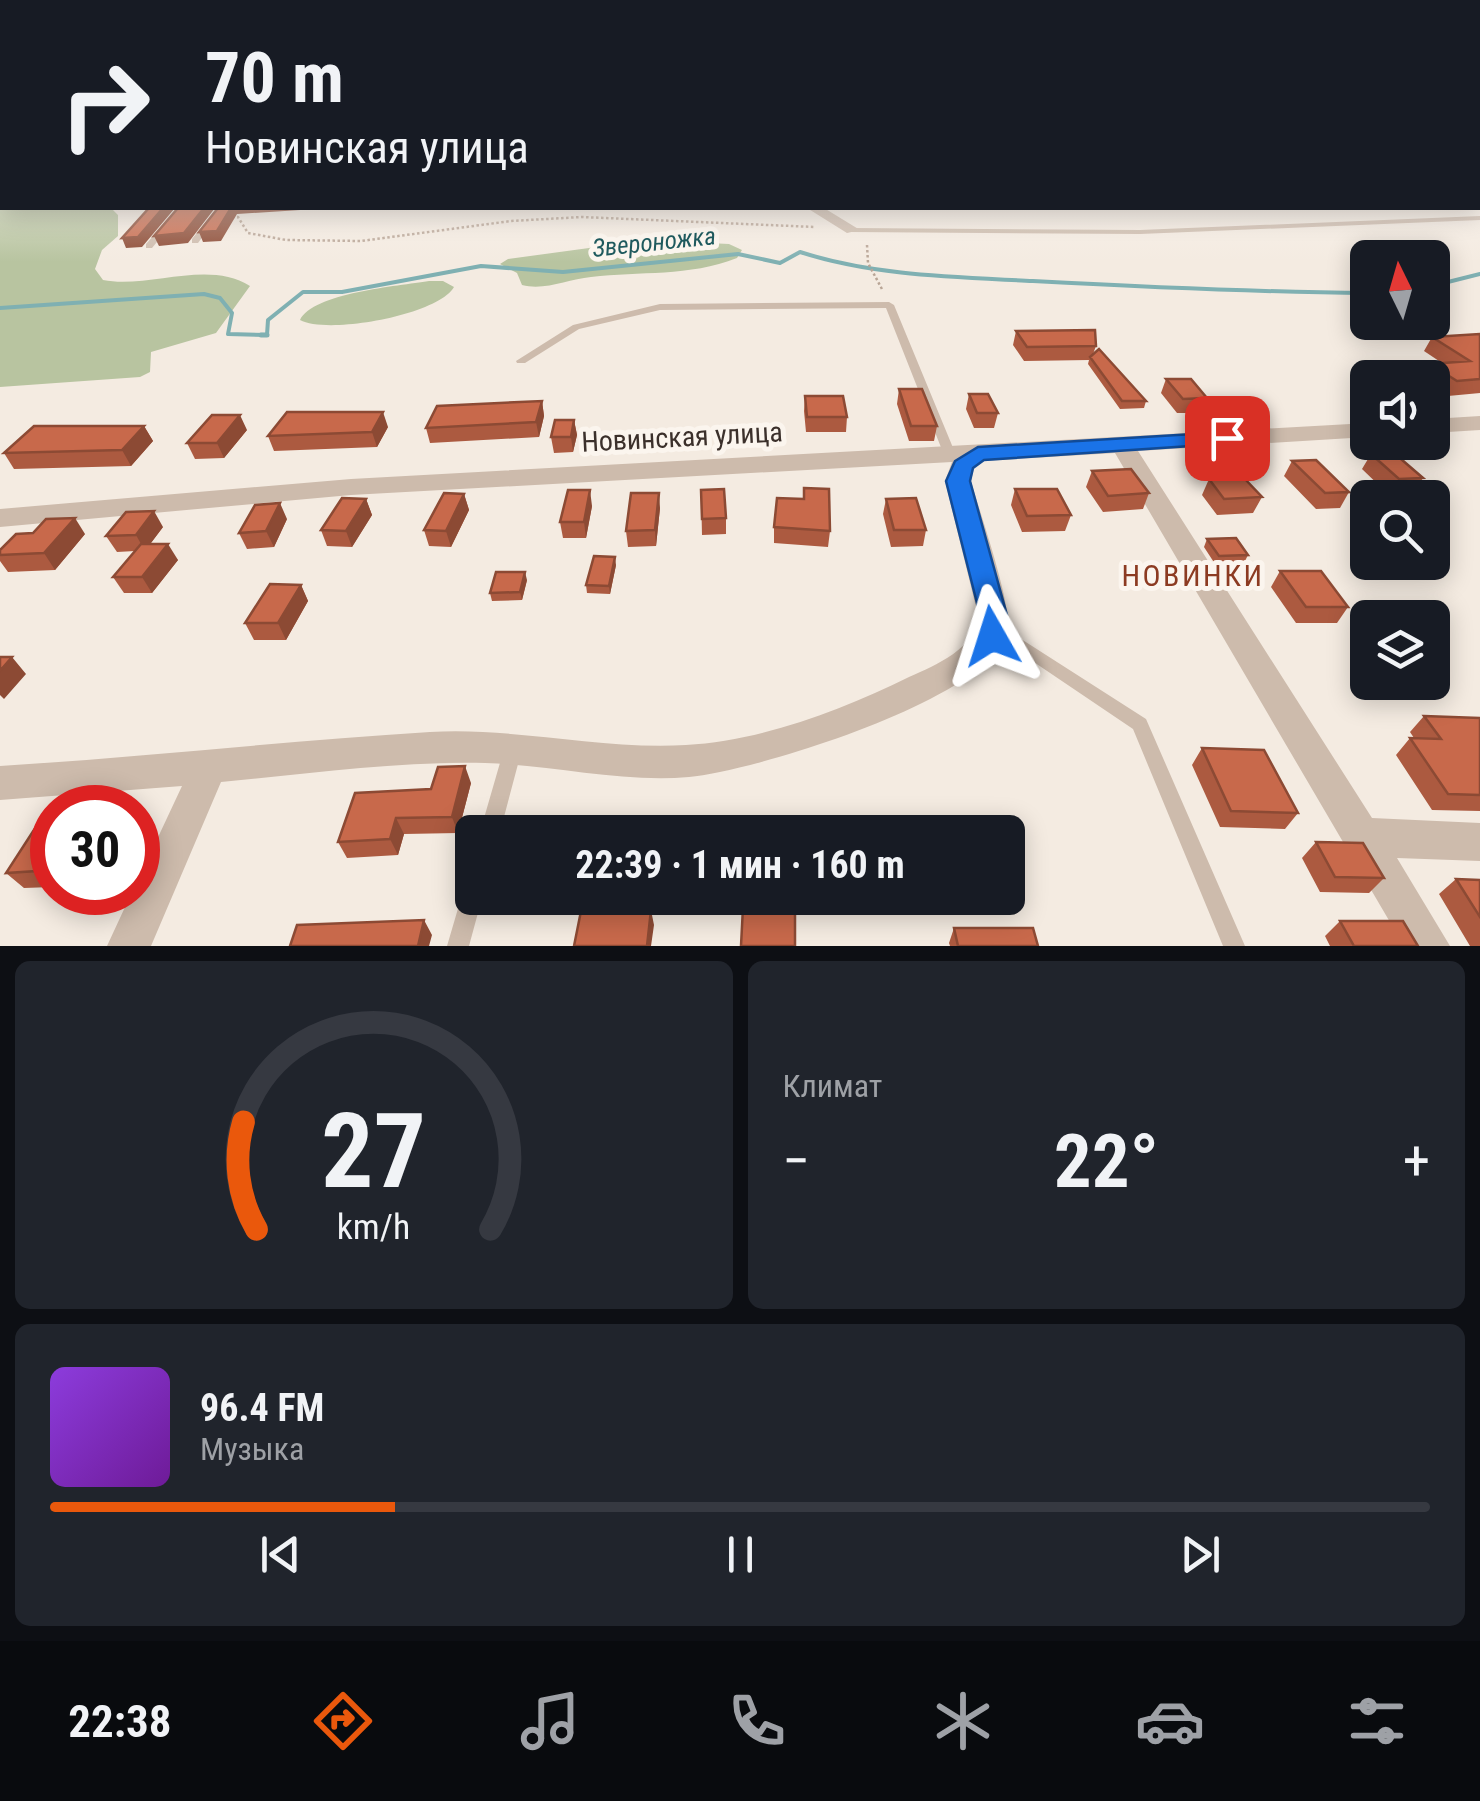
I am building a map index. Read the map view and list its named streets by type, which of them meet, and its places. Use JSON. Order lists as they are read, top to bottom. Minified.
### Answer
{"streets":{"street":["Новинская улица"]},"districts":["НОВИНКИ"],"water":["Звероножка"],"north":"top","page":{"turn":["70 m","Новинская улица"],"limit":"30","trip":"22:39 · 1 мин · 160 m","tile":"Климат","heat":["−","22°","+"],"song":["96.4 FM","Музыка"],"tabs":"22:38","gauge":["27","km/h"]}}
